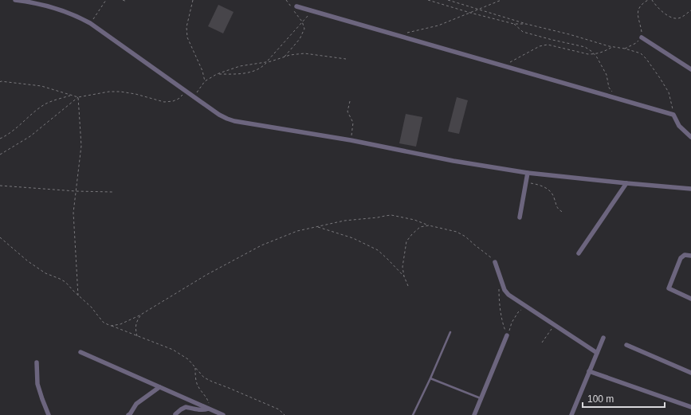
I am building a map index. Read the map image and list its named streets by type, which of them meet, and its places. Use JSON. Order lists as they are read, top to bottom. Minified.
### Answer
{"scale_bar":"100 m"}
